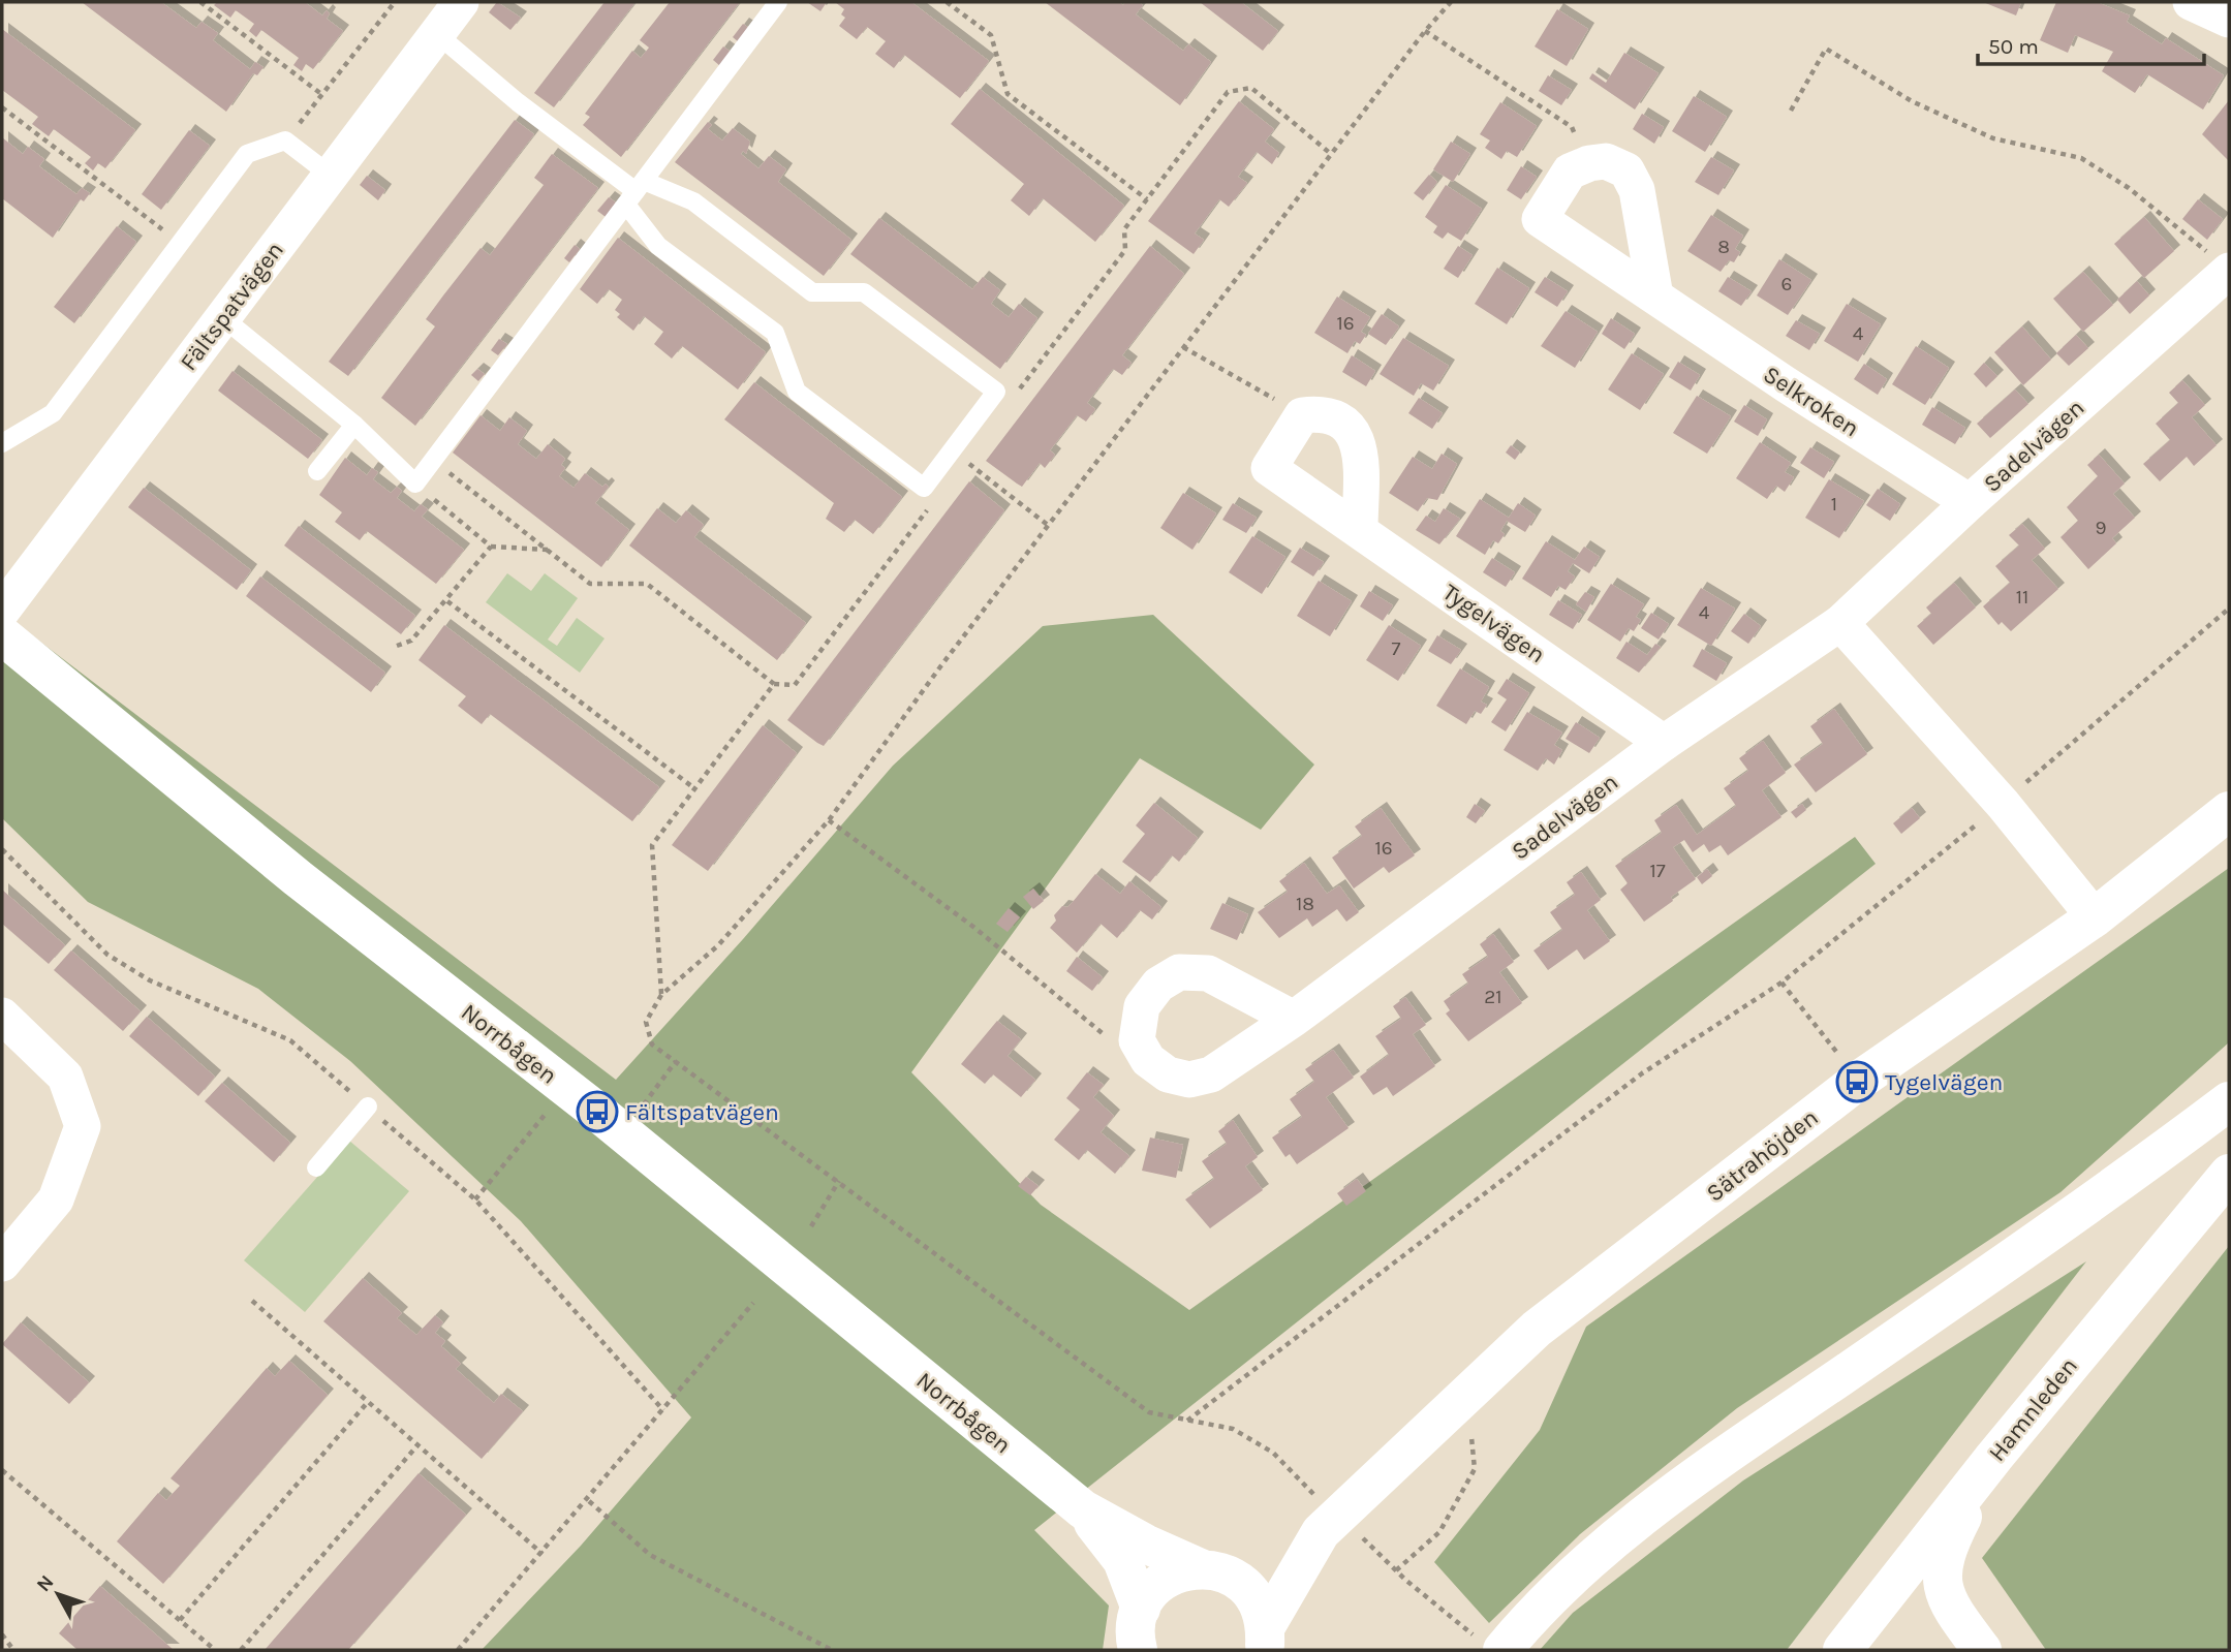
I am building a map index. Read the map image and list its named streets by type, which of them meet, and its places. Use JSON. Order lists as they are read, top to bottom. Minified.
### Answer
{"streets":{"street":["Fältspatvägen","Selkroken","Sadelvägen","Tygelvägen","Norrbågen","Sätrahöjden","Hamnleden"]},"crossings":[["Selkroken","Sadelvägen"],["Sadelvägen","Tygelvägen"],["Norrbågen","Sätrahöjden"]],"places":{"bus stop":["Tygelvägen","Fältspatvägen"]},"house_numbers":["8","6","16","4","1","9","11","4","7","16","17","18","21"],"scale_bar":"50 m","north":"top left"}
